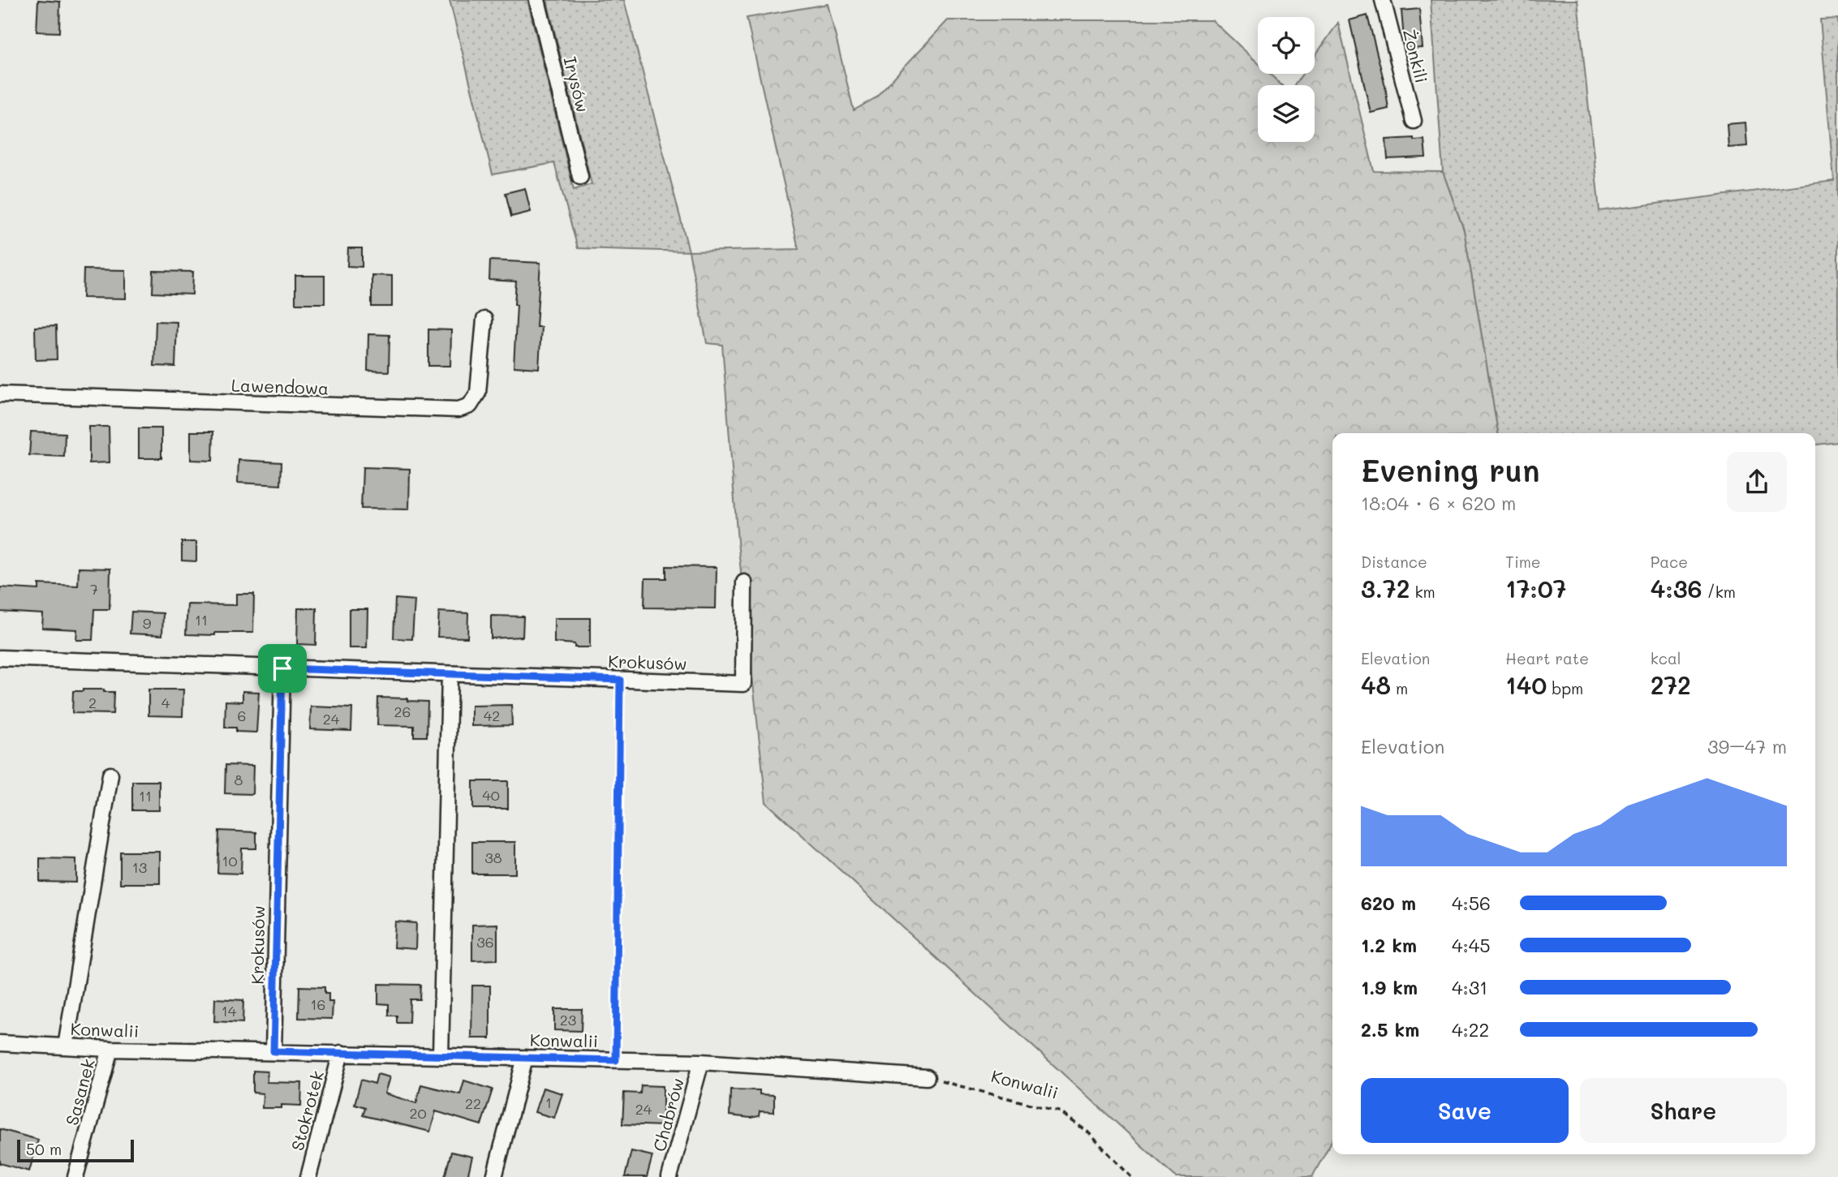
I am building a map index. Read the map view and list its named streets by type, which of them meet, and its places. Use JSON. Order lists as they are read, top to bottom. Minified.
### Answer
{"streets":{"street":["Żonkili","Irysów","Lawendowa","Krokusów","Konwalii","Sasanek","Stokrotek","Chabrów"]},"crossings":[["Krokusów","Konwalii"],["Konwalii","Sasanek"],["Konwalii","Stokrotek"],["Konwalii","Chabrów"]],"house_numbers":["7","11","9","2","4","26","6","42","24","8","40","11","38","10","13","36","16","14","23","1","22","24","20"],"scale_bar":"50 m","page":{"heading":["Evening run","18:04 · 6 × 620 m"],"stats":[["Distance","3.72 km"],["Time","17:07"],["Pace","4:36 /km"],["Elevation","48 m"],["Heart rate","140 bpm"],["kcal","272"]],"chart":["Elevation","39–47 m"],"list":[{"name":"620 m","note":"4:56"},{"name":"1.2 km","note":"4:45"},{"name":"1.9 km","note":"4:31"},{"name":"2.5 km","note":"4:22"}],"buttons":["Save","Share"],"scale":"50 m"}}
